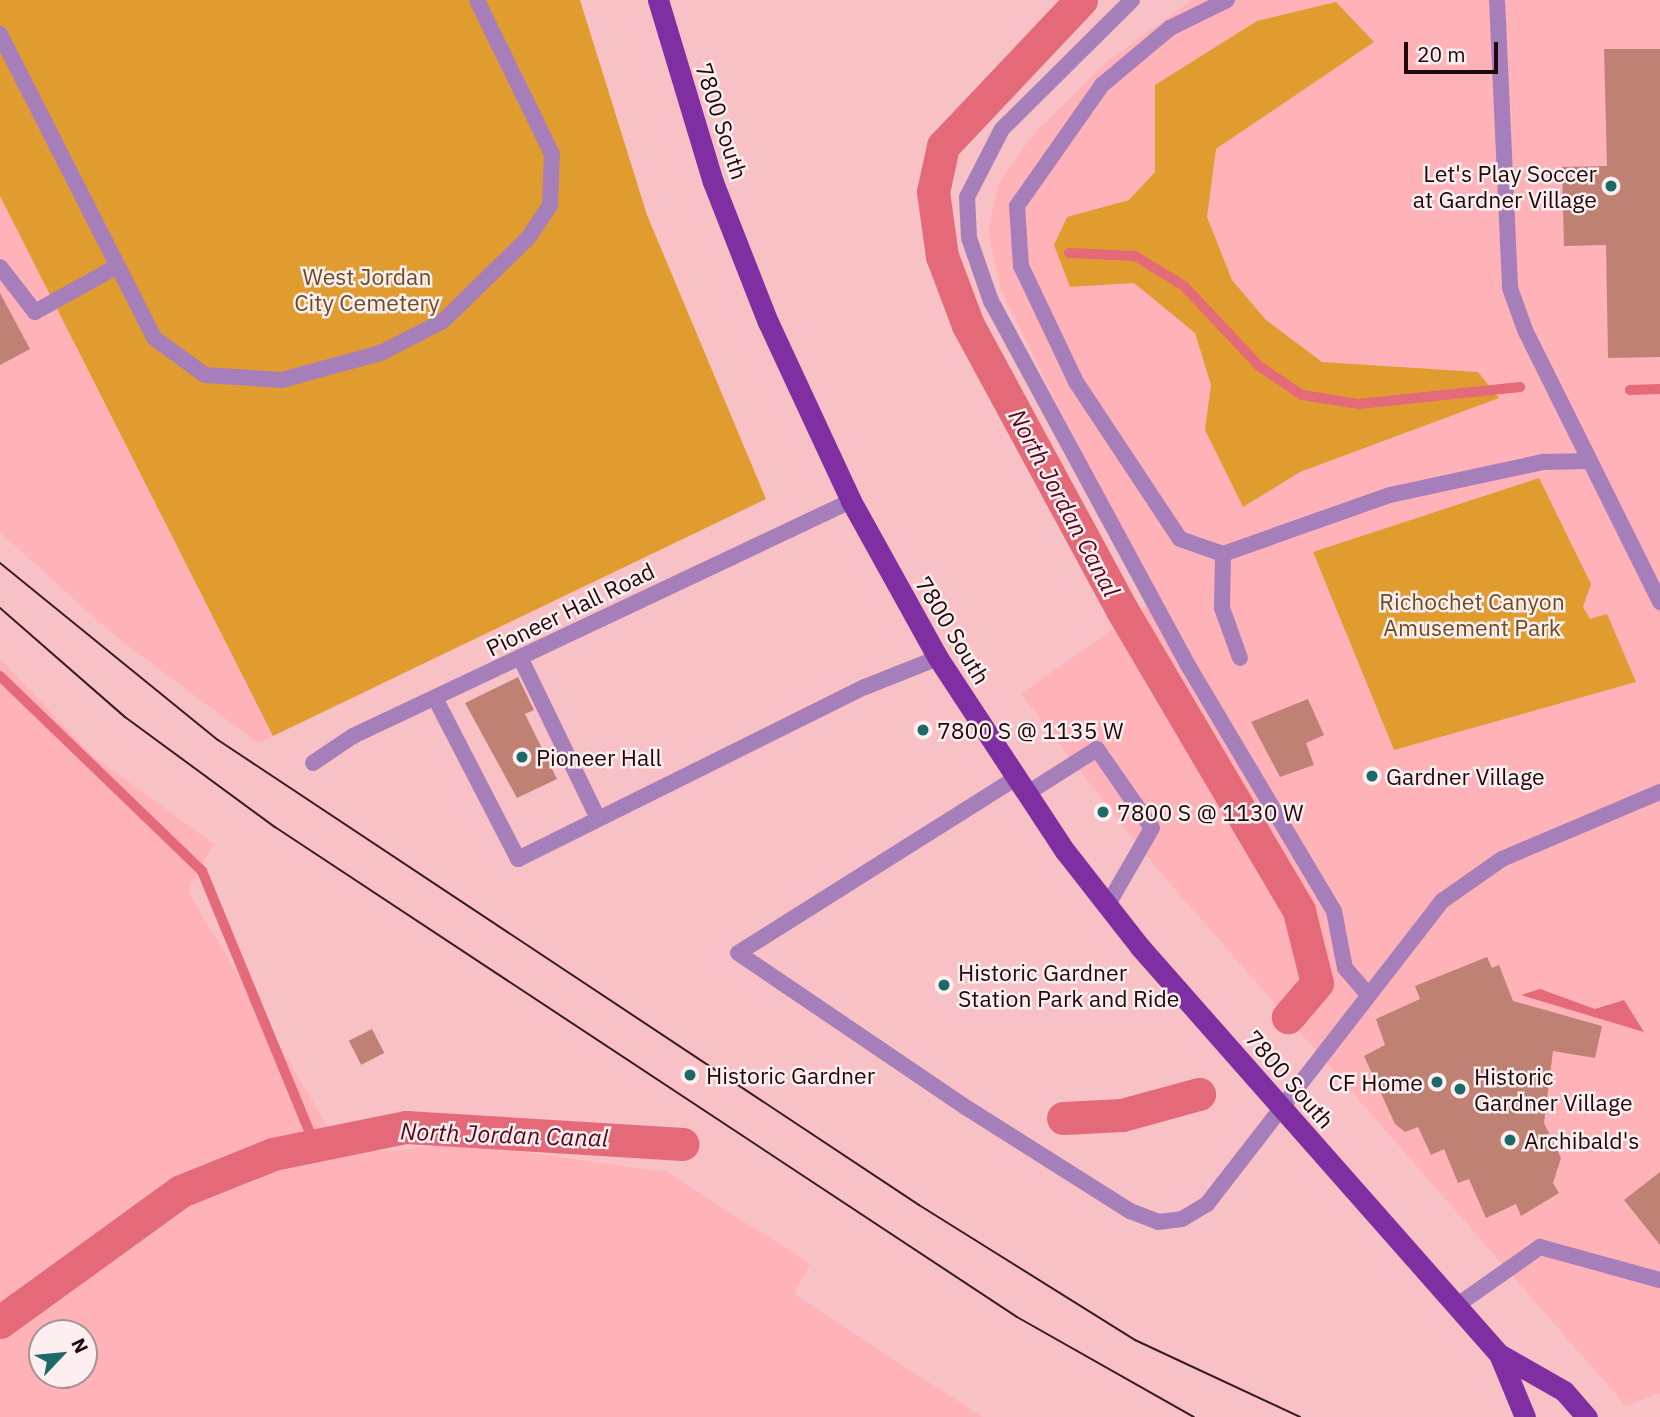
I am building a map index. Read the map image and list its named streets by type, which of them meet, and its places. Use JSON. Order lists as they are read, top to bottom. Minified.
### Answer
{"streets":{"main road":["7800 South"],"lane":["Pioneer Hall Road"]},"crossings":[["7800 South","Pioneer Hall Road"]],"water":["North Jordan Canal"],"parks":["West Jordan City Cemetery","Richochet Canyon Amusement Park"],"places":["Let's Play Soccer at Gardner Village","7800 S @ 1135 W","Pioneer Hall","Gardner Village","7800 S @ 1130 W","Historic Gardner Station Park and Ride","Historic Gardner","CF Home","Historic Gardner Village","Archibald's"],"scale_bar":"20 m","north":"top right"}
